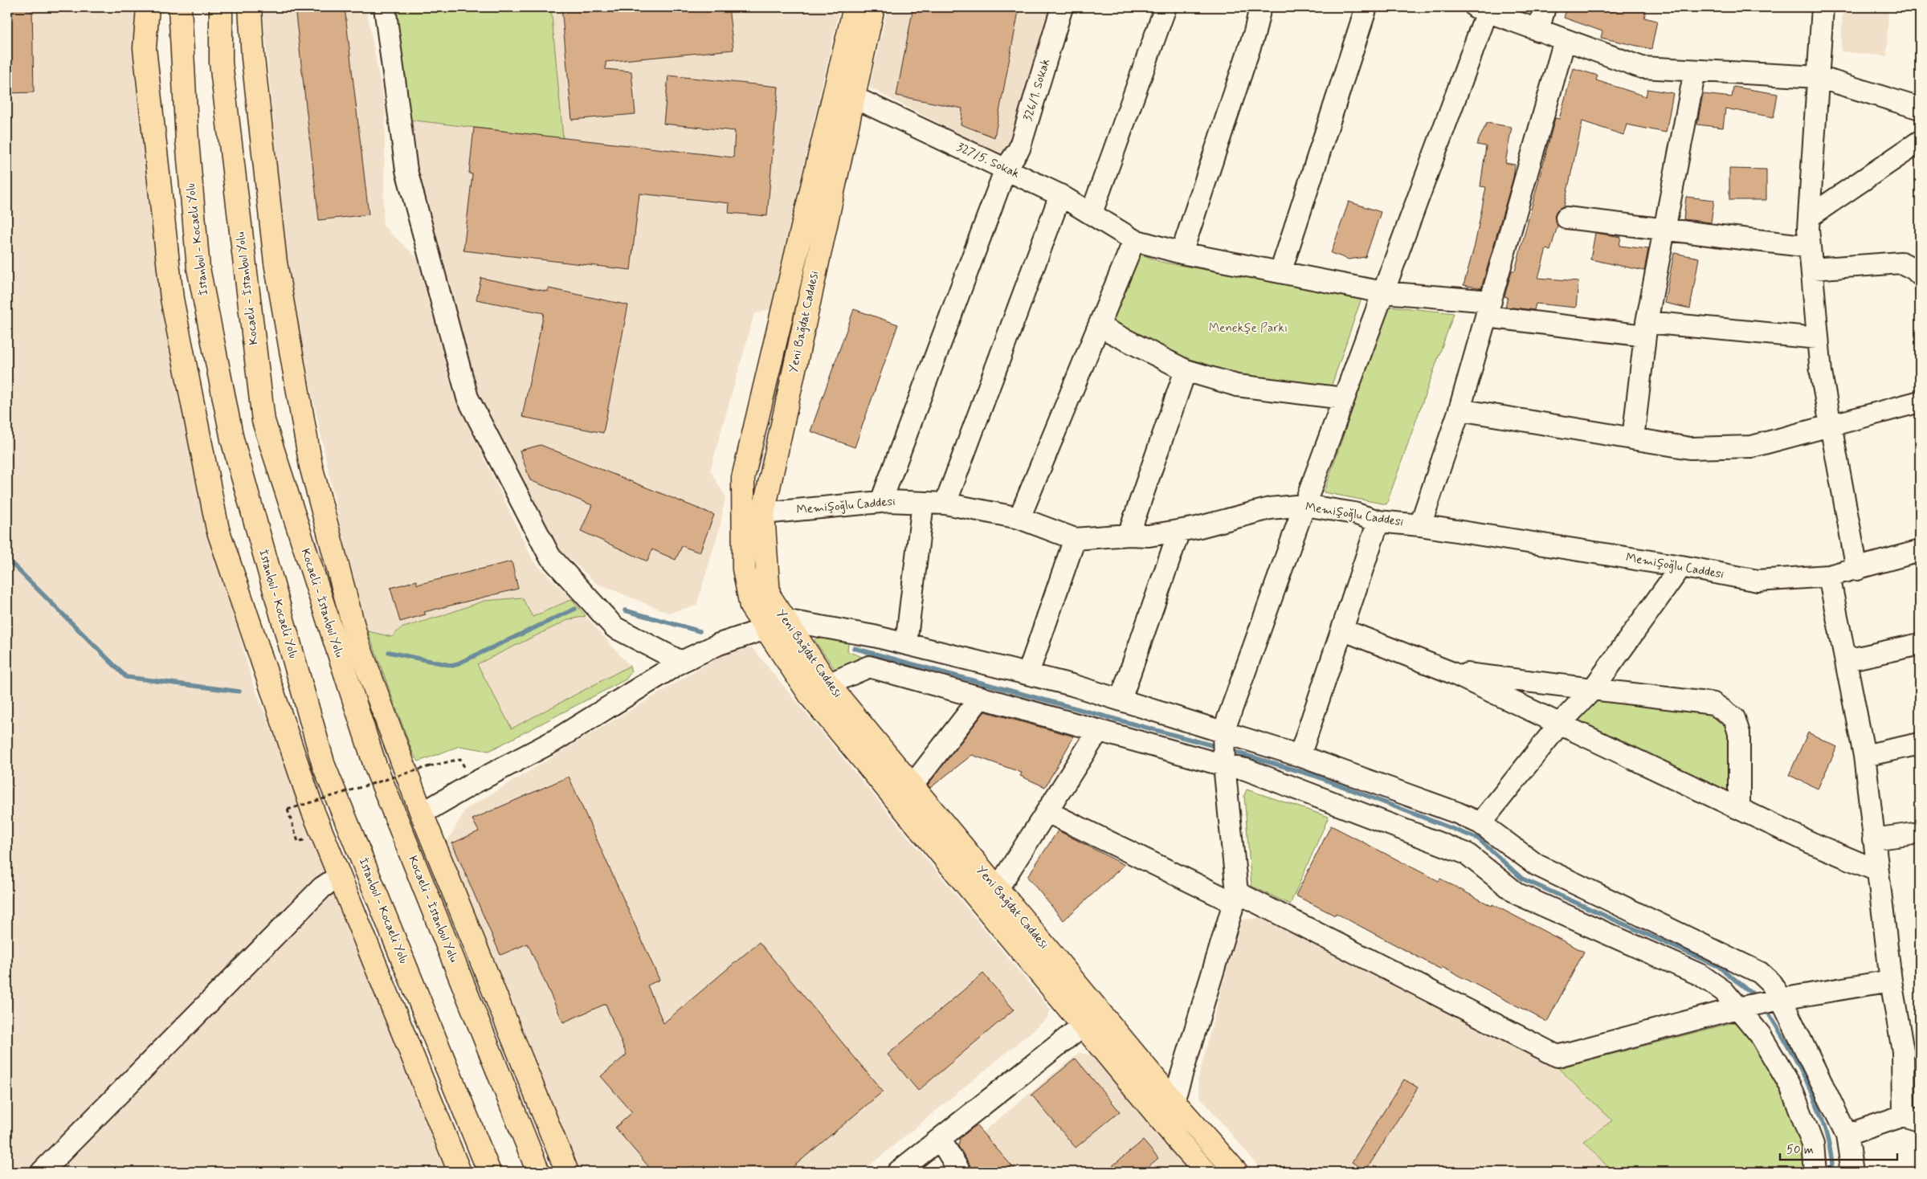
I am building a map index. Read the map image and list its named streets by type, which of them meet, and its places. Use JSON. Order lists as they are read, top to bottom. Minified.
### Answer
{"streets":{"main road":["İstanbul - Kocaeli Yolu","Kocaeli - İstanbul Yolu","Yeni Bağdat Caddesi"],"street":["326/1. Sokak","327/5. Sokak","Memişoğlu Caddesi"]},"crossings":[["326/1. Sokak","327/5. Sokak"],["326/1. Sokak","Memişoğlu Caddesi"],["327/5. Sokak","Yeni Bağdat Caddesi"],["Yeni Bağdat Caddesi","Memişoğlu Caddesi"]],"parks":["Menekşe Parkı"],"scale_bar":"50 m"}
